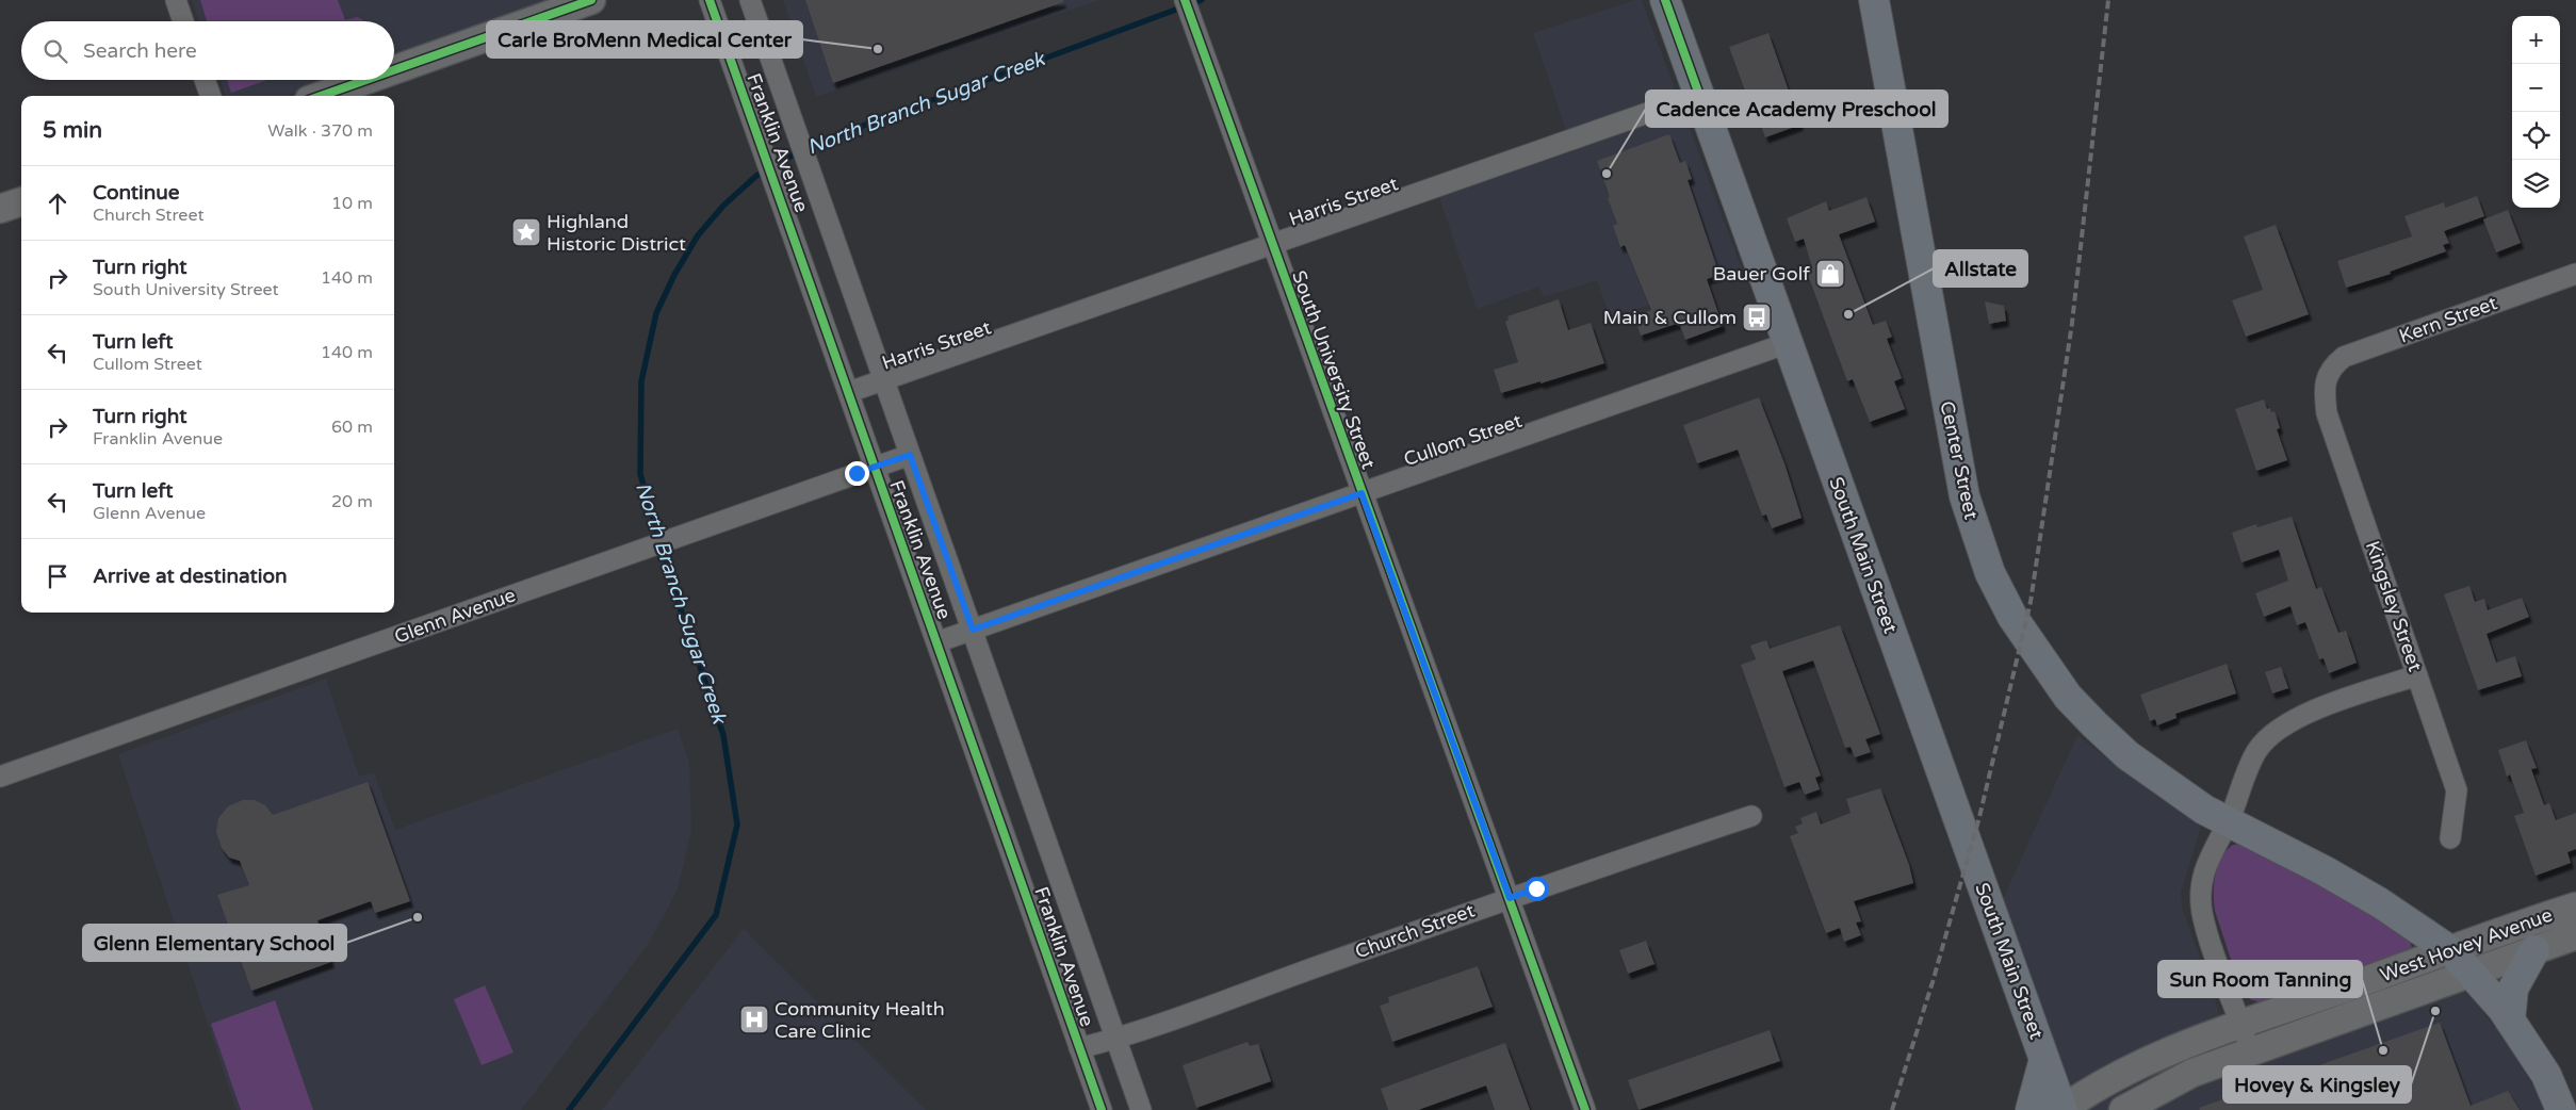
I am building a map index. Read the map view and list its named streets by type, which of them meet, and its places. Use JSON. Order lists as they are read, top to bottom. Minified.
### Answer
{"streets":{"main road":["Center Street","South Main Street","West Hovey Avenue"],"street":["Franklin Avenue","Harris Street","Kern Street","South University Street","Cullom Street","Kingsley Street","Glenn Avenue","Church Street"]},"crossings":[["Franklin Avenue","Harris Street"],["Franklin Avenue","Cullom Street"],["Franklin Avenue","Glenn Avenue"],["Franklin Avenue","Church Street"],["Harris Street","South University Street"],["Harris Street","South Main Street"],["Kern Street","Kingsley Street"],["South University Street","Cullom Street"],["South University Street","Church Street"],["Cullom Street","South Main Street"],["South Main Street","West Hovey Avenue"]],"water":["North Branch Sugar Creek"],"places":{"other":["Carle BroMenn Medical Center","Cadence Academy Preschool","Allstate","Glenn Elementary School","Hovey & Kingsley","Sun Room Tanning"],"place":["Highland Historic District"],"shop":["Bauer Golf"],"bus stop":["Main & Cullom"],"hospital":["Community Health Care Clinic"]},"page":{"map_buttons":["+","−"],"search":"Search here","heading":["5 min","Walk · 370 m"],"list":[["Continue","Church Street","10 m"],["Turn right","South University Street","140 m"],["Turn left","Cullom Street","140 m"],["Turn right","Franklin Avenue","60 m"],["Turn left","Glenn Avenue","20 m"],"Arrive at destination"]}}
